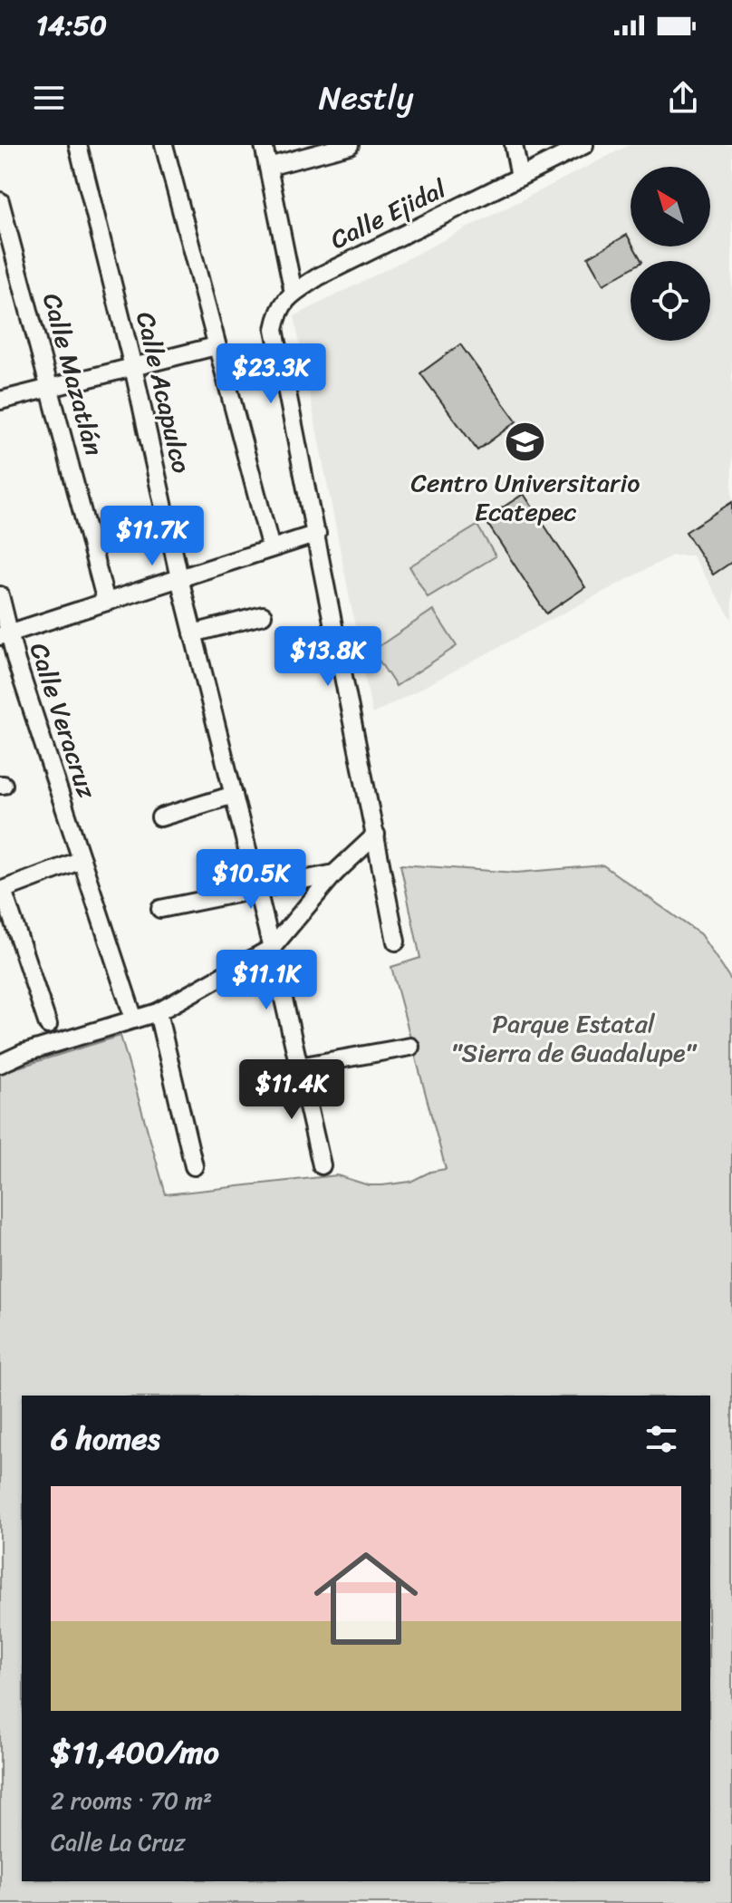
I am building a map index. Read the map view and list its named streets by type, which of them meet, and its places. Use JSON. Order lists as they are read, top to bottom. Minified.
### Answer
{"streets":{"street":["Calle Ejidal","Calle Mazatlán","Calle Acapulco","Calle Veracruz"]},"parks":["Parque Estatal \"Sierra de Guadalupe\""],"places":{"school or university":["Centro Universitario Ecatepec"]},"north":"top left","page":{"status":"14:50","header":"Nestly","price":["$23.3K","$11.7K","$13.8K","$10.5K","$11.1K","$11.4K"],"heading":"6 homes","list":[{"name":"$11,400/mo","note":"2 rooms · 70 m² · Calle La Cruz"}]}}
